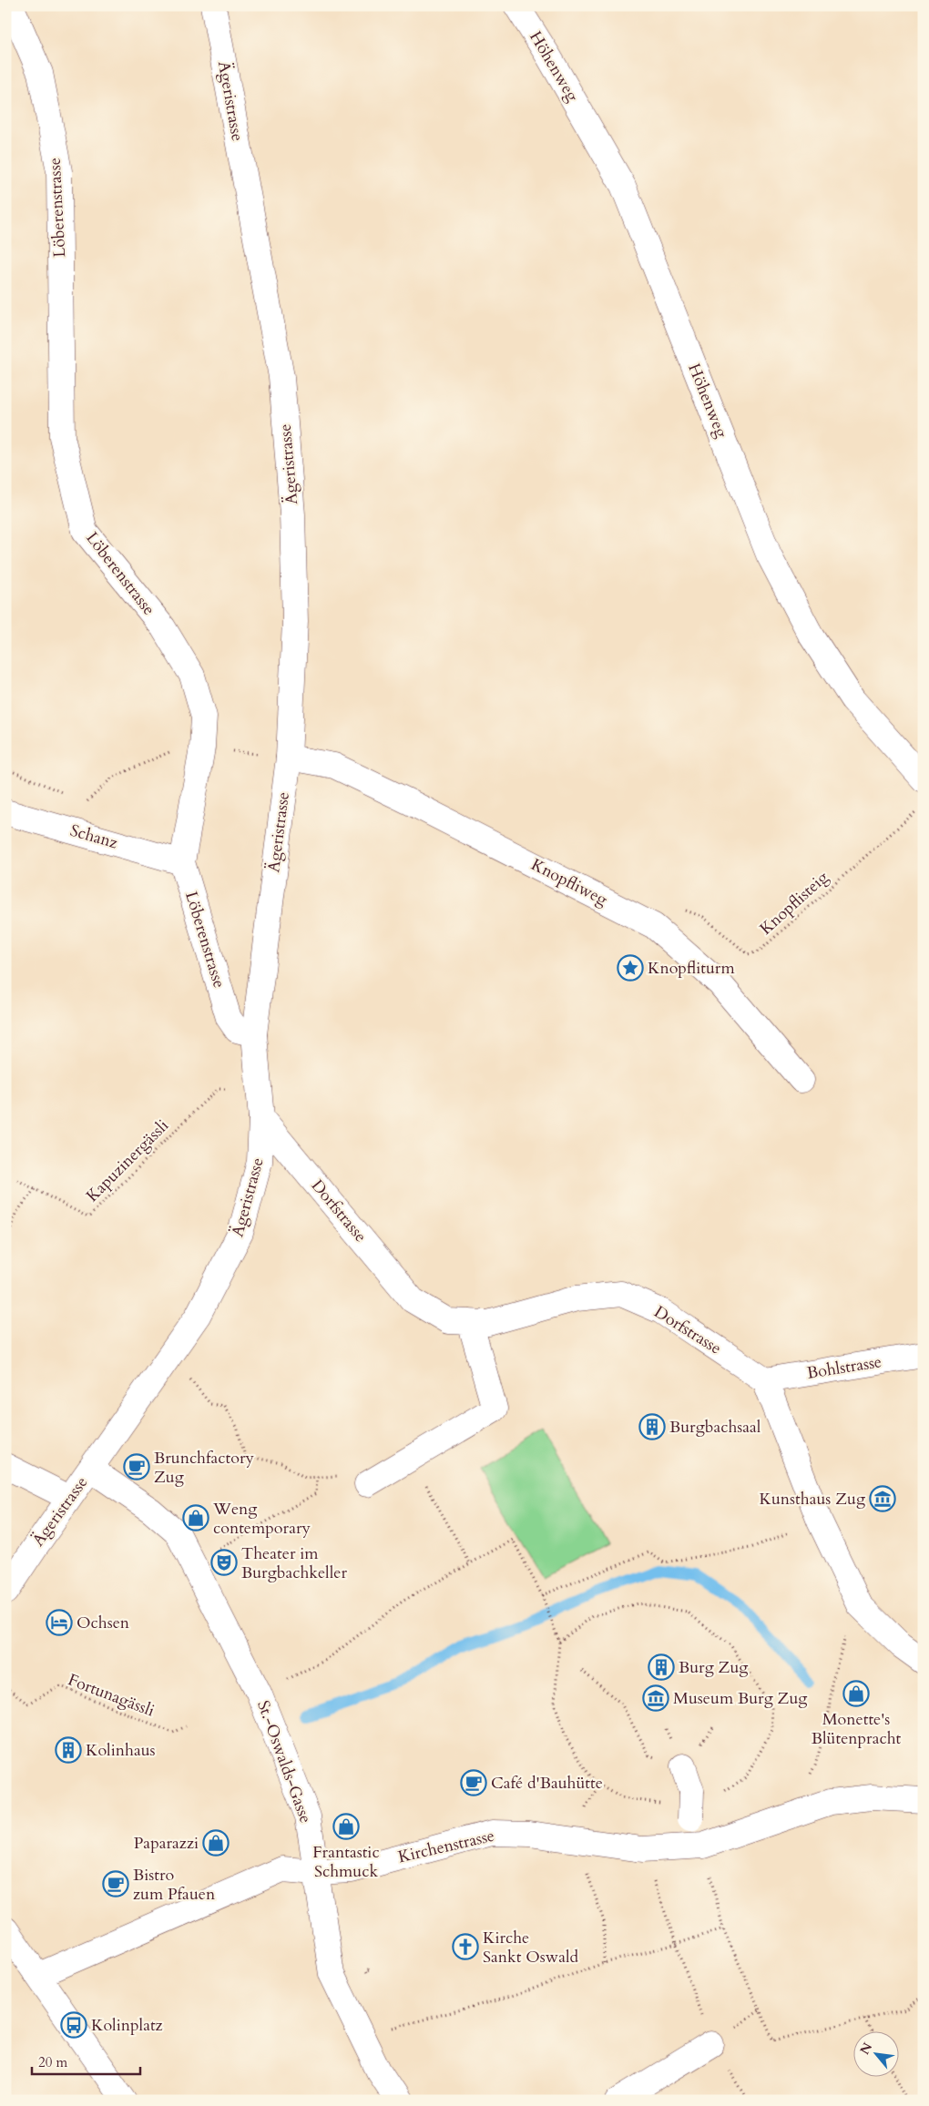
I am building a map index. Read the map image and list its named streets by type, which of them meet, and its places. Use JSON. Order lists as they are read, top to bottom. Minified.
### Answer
{"streets":{"street":["Höhenweg","Ägeristrasse","Löberenstrasse","Schanz","Knopfliweg","Dorfstrasse","Bohlstrasse","St.-Oswalds-Gasse","Kirchenstrasse"],"path":["Knopflisteig","Kapuzinergässli","Fortunagässli"]},"crossings":[["Ägeristrasse","Löberenstrasse"],["Ägeristrasse","Knopfliweg"],["Ägeristrasse","Dorfstrasse"],["Ägeristrasse","St.-Oswalds-Gasse"],["Löberenstrasse","Schanz"],["Dorfstrasse","Bohlstrasse"],["St.-Oswalds-Gasse","Kirchenstrasse"]],"places":{"place":["Knopfliturm"],"building":["Burgbachsaal","Burg Zug","Kolinhaus"],"cafe":["Brunchfactory Zug","Café d'Bauhütte","Bistro zum Pfauen"],"museum":["Kunsthaus Zug","Museum Burg Zug"],"shop":["Weng contemporary","Monette's Blütenpracht","Frantastic Schmuck","Paparazzi"],"theatre":["Theater im Burgbachkeller"],"hotel":["Ochsen"],"church":["Kirche Sankt Oswald"],"bus stop":["Kolinplatz"]},"scale_bar":"20 m","north":"top left"}
